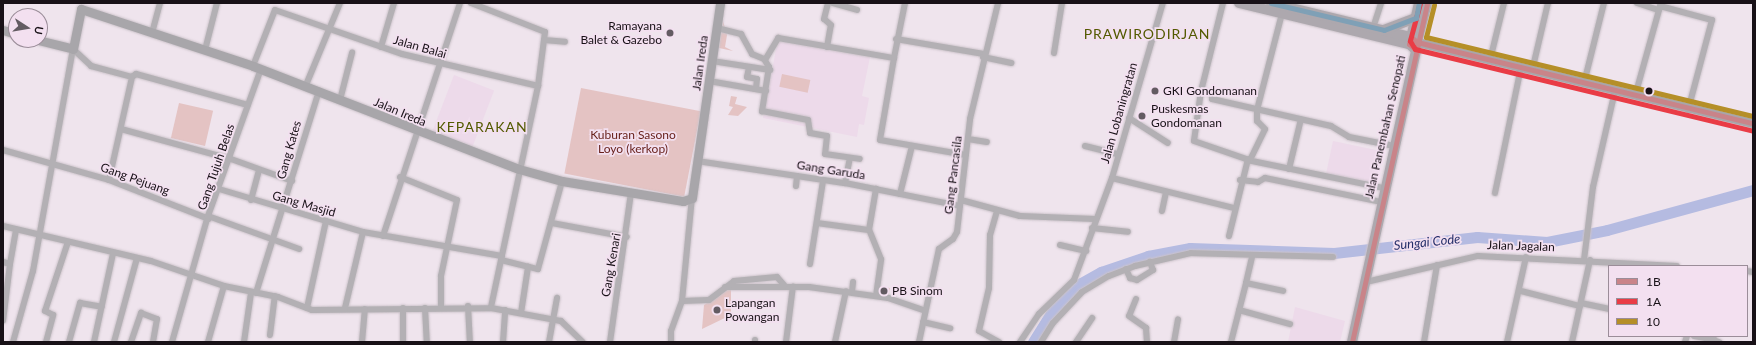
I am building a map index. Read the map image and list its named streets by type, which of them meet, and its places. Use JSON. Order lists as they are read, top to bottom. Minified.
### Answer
{"streets":{"main road":["Jalan Panembahan Senopati"],"street":["Jalan Balai","Jalan Ireda","Jalan Lobaningratan","Gang Kates","Gang Tujuh Belas","Gang Garuda","Gang Pancasila","Gang Pejuang","Gang Masjid","Jalan Jagalan","Gang Kenari"]},"crossings":[["Jalan Ireda","Gang Kates"],["Jalan Ireda","Gang Tujuh Belas"],["Jalan Ireda","Gang Garuda"],["Jalan Ireda","Gang Kenari"],["Gang Kates","Gang Pejuang"],["Gang Kates","Gang Masjid"],["Gang Tujuh Belas","Gang Pejuang"],["Gang Tujuh Belas","Gang Masjid"],["Gang Garuda","Gang Pancasila"]],"districts":["PRAWIRODIRJAN","KEPARAKAN"],"water":["Sungai Code"],"parks":["Kuburan Sasono Loyo (kerkop)"],"places":["Ramayana Balet & Gazebo","GKI Gondomanan","Puskesmas Gondomanan","PB Sinom","Lapangan Powangan"],"lines":["transit line 1B","transit line 1A","transit line 10"],"legend":["1B","1A","10"],"north":"right"}
